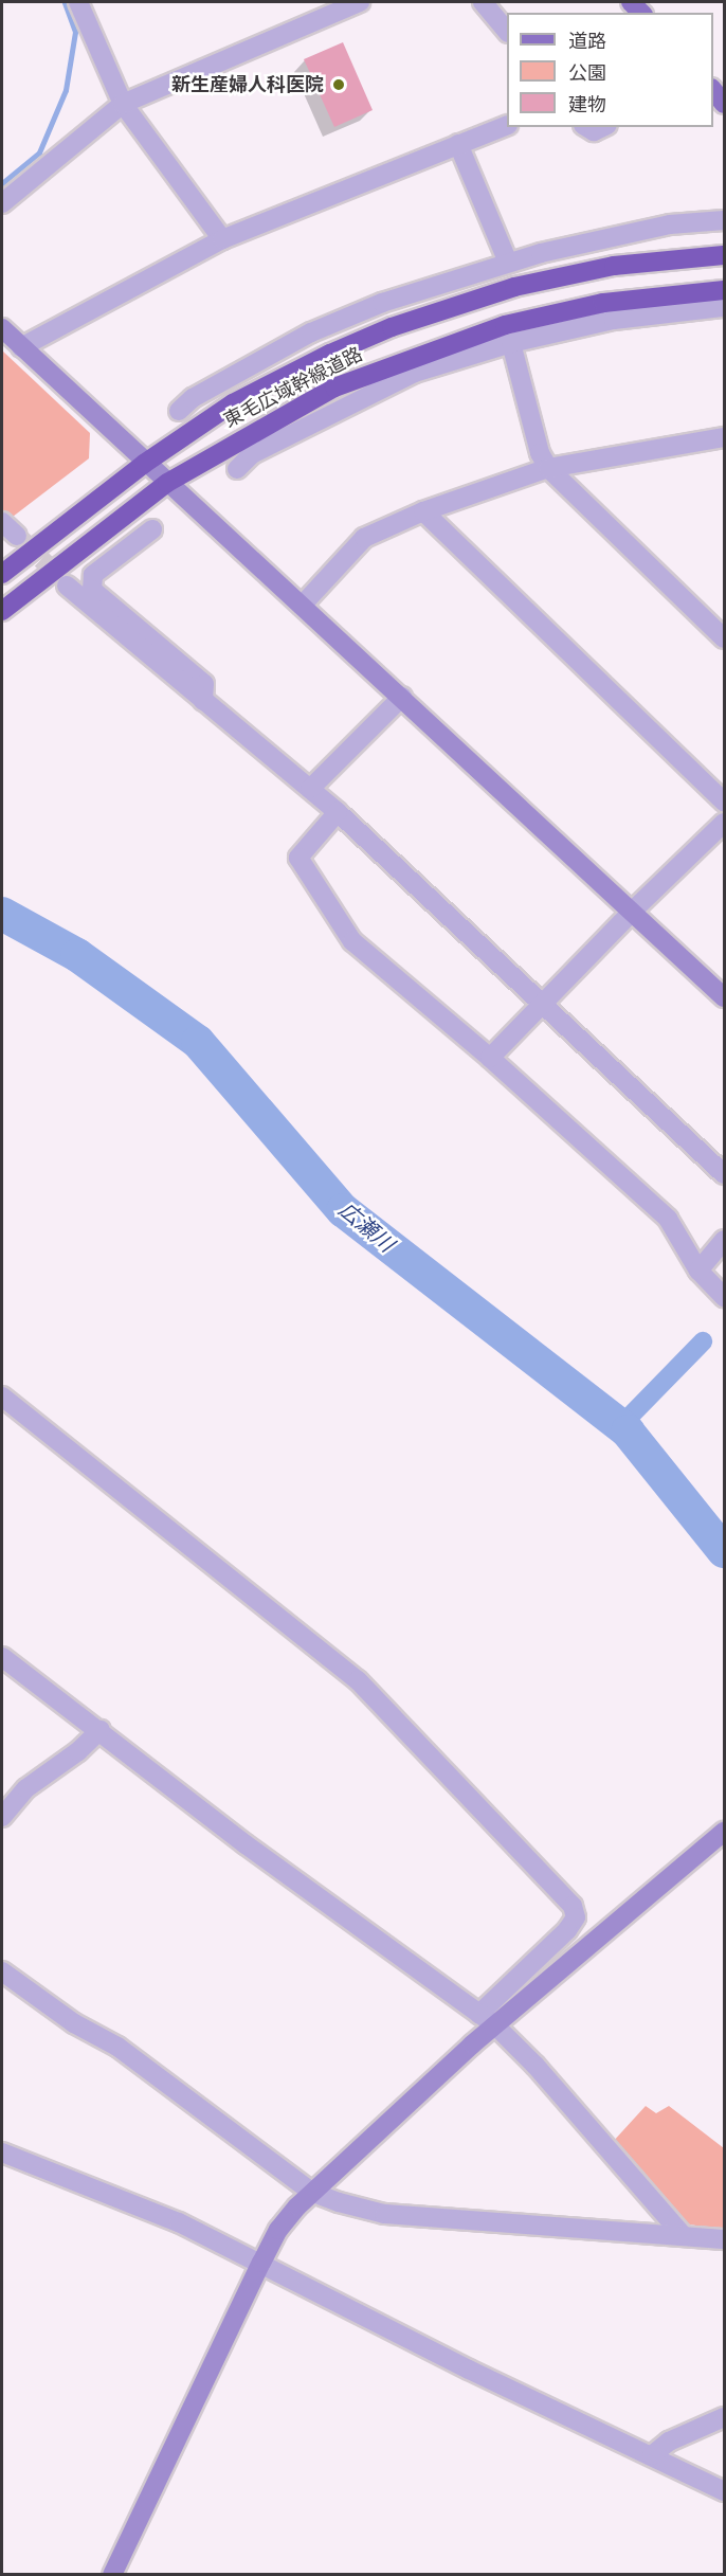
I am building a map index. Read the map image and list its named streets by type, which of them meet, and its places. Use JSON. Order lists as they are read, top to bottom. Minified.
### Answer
{"streets":{"highway":["東毛広域幹線道路"]},"water":["広瀬川"],"places":["新生産婦人科医院"],"legend":["道路","公園","建物"]}
